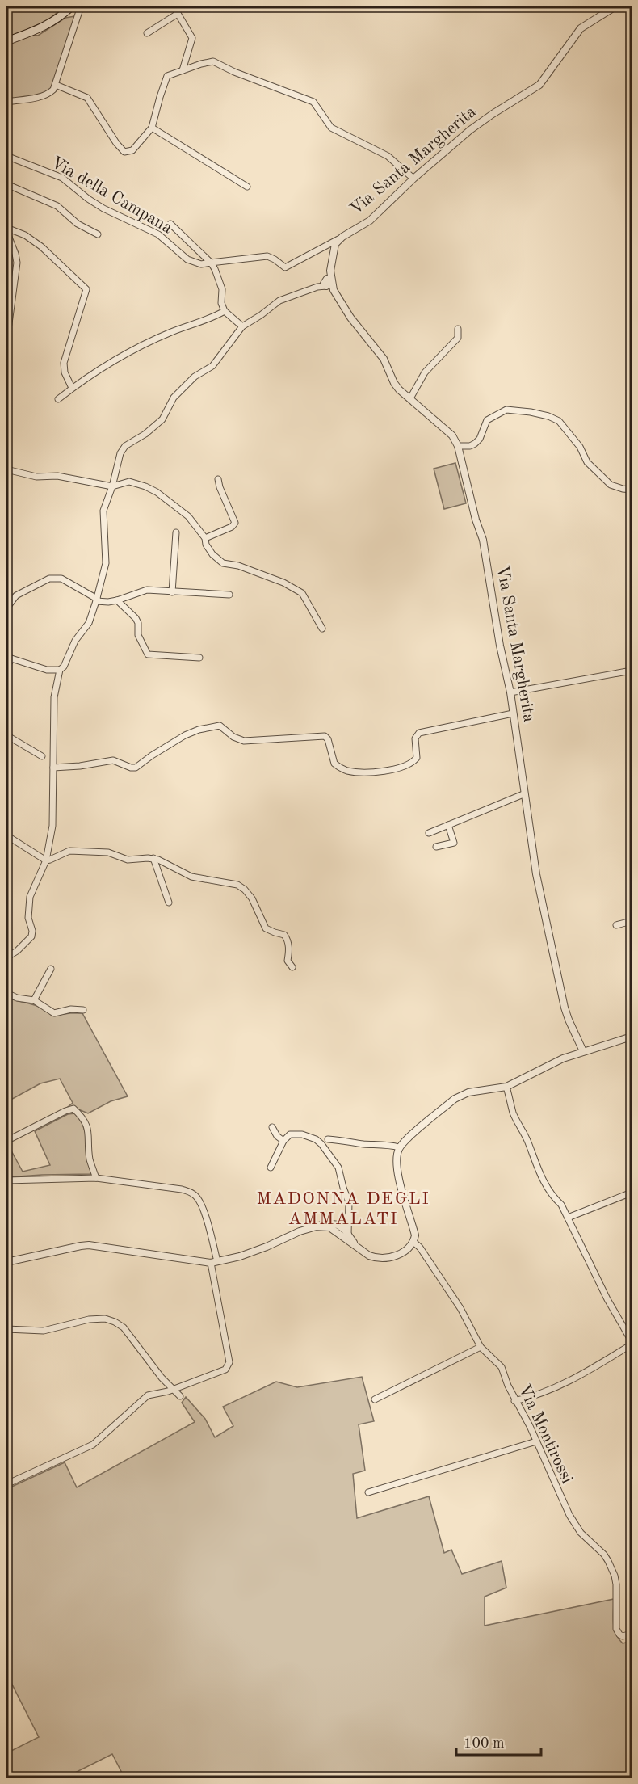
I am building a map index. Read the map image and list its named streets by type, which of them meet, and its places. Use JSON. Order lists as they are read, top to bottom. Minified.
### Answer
{"streets":{"street":["Via Santa Margherita","Via della Campana","Via Montirossi"]},"districts":["MADONNA DEGLI AMMALATI"],"scale_bar":"100 m"}
